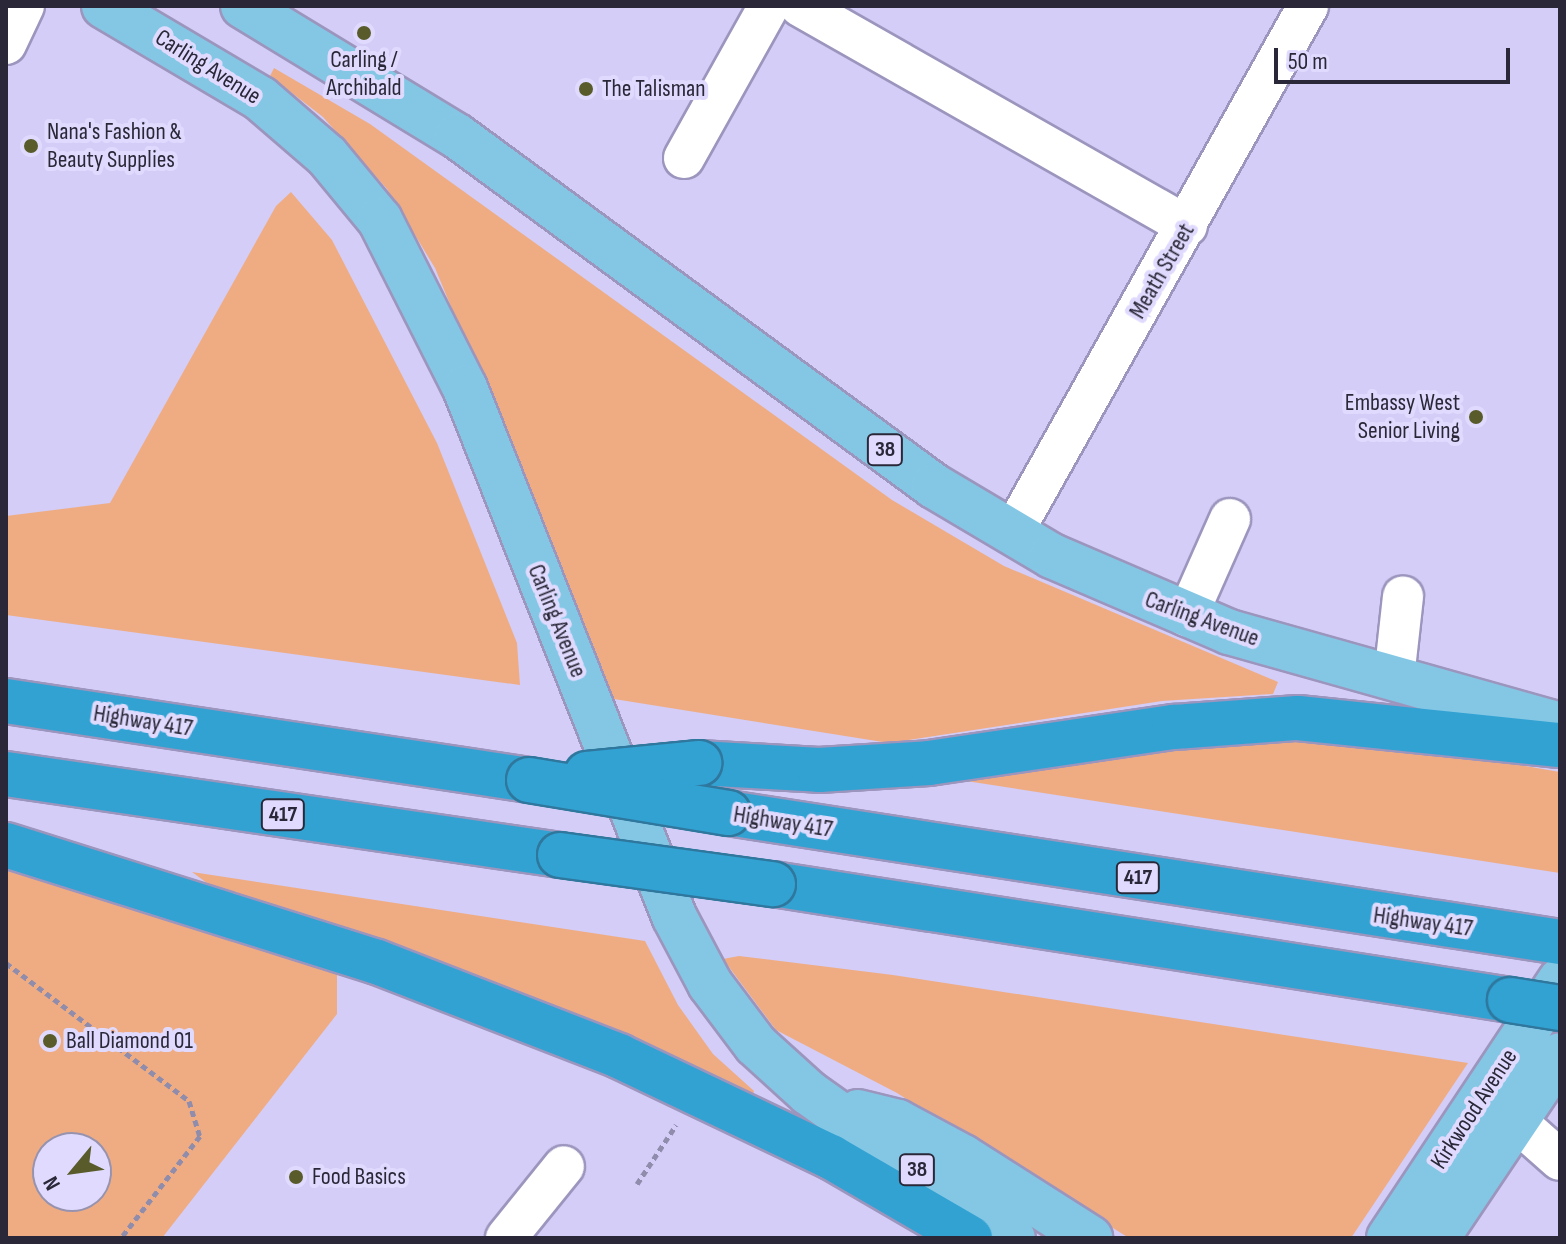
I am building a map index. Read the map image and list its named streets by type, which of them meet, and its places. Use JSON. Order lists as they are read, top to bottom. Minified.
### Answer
{"streets":{"highway":["Highway 417","417"],"main road":["Carling Avenue","38","Kirkwood Avenue"],"street":["Meath Street"]},"crossings":[["Carling Avenue","Meath Street"],["Highway 417","Kirkwood Avenue"]],"places":["Carling / Archibald","The Talisman","Nana's Fashion & Beauty Supplies","Embassy West Senior Living","Ball Diamond 01","Food Basics"],"scale_bar":"50 m","north":"bottom left"}
